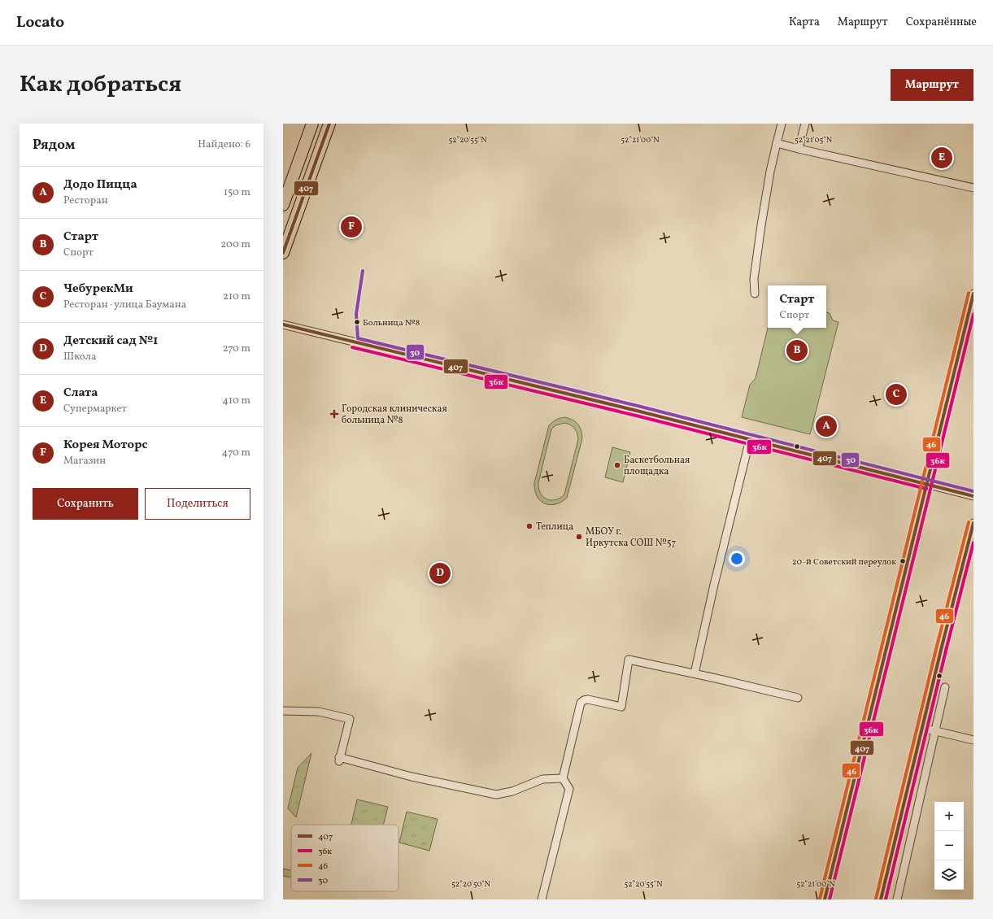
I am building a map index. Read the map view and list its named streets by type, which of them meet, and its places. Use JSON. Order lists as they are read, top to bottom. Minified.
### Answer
{"places":{"other":["Больница №8","Баскетбольная площадка","Теплица","МБОУ г. Иркутска СОШ №57","20-й Советский переулок"],"health":["Городская клиническая больница №8"]},"lines":["transit line 407","transit line 30","transit line 46","transit line 36к"],"legend":["407","36к","46","30"],"page":{"header":"Locato","nav":["Карта","Маршрут","Сохранённые"],"title":"Как добраться","buttons":["Маршрут",["Сохранить","Поделиться"]],"heading":["Рядом","Найдено: 6"],"pins":["E","F","B","C","A","D"],"list":[{"mark":"A","name":"Додо Пицца","note":"Ресторан","value":"150 m"},{"mark":"B","name":"Старт","note":"Спорт","value":"200 m"},{"mark":"C","name":"ЧебурекМи","note":"Ресторан · улица Баумана","value":"210 m"},{"mark":"D","name":"Детский сад №1","note":"Школа","value":"270 m"},{"mark":"E","name":"Слата","note":"Супермаркет","value":"410 m"},{"mark":"F","name":"Корея Моторс","note":"Магазин","value":"470 m"}],"popup":["Старт","Спорт"],"map_buttons":["+","−"]},"coordinates":["52°20'55\"N","52°21'00\"N","52°21'05\"N","52°20'50\"N"]}
